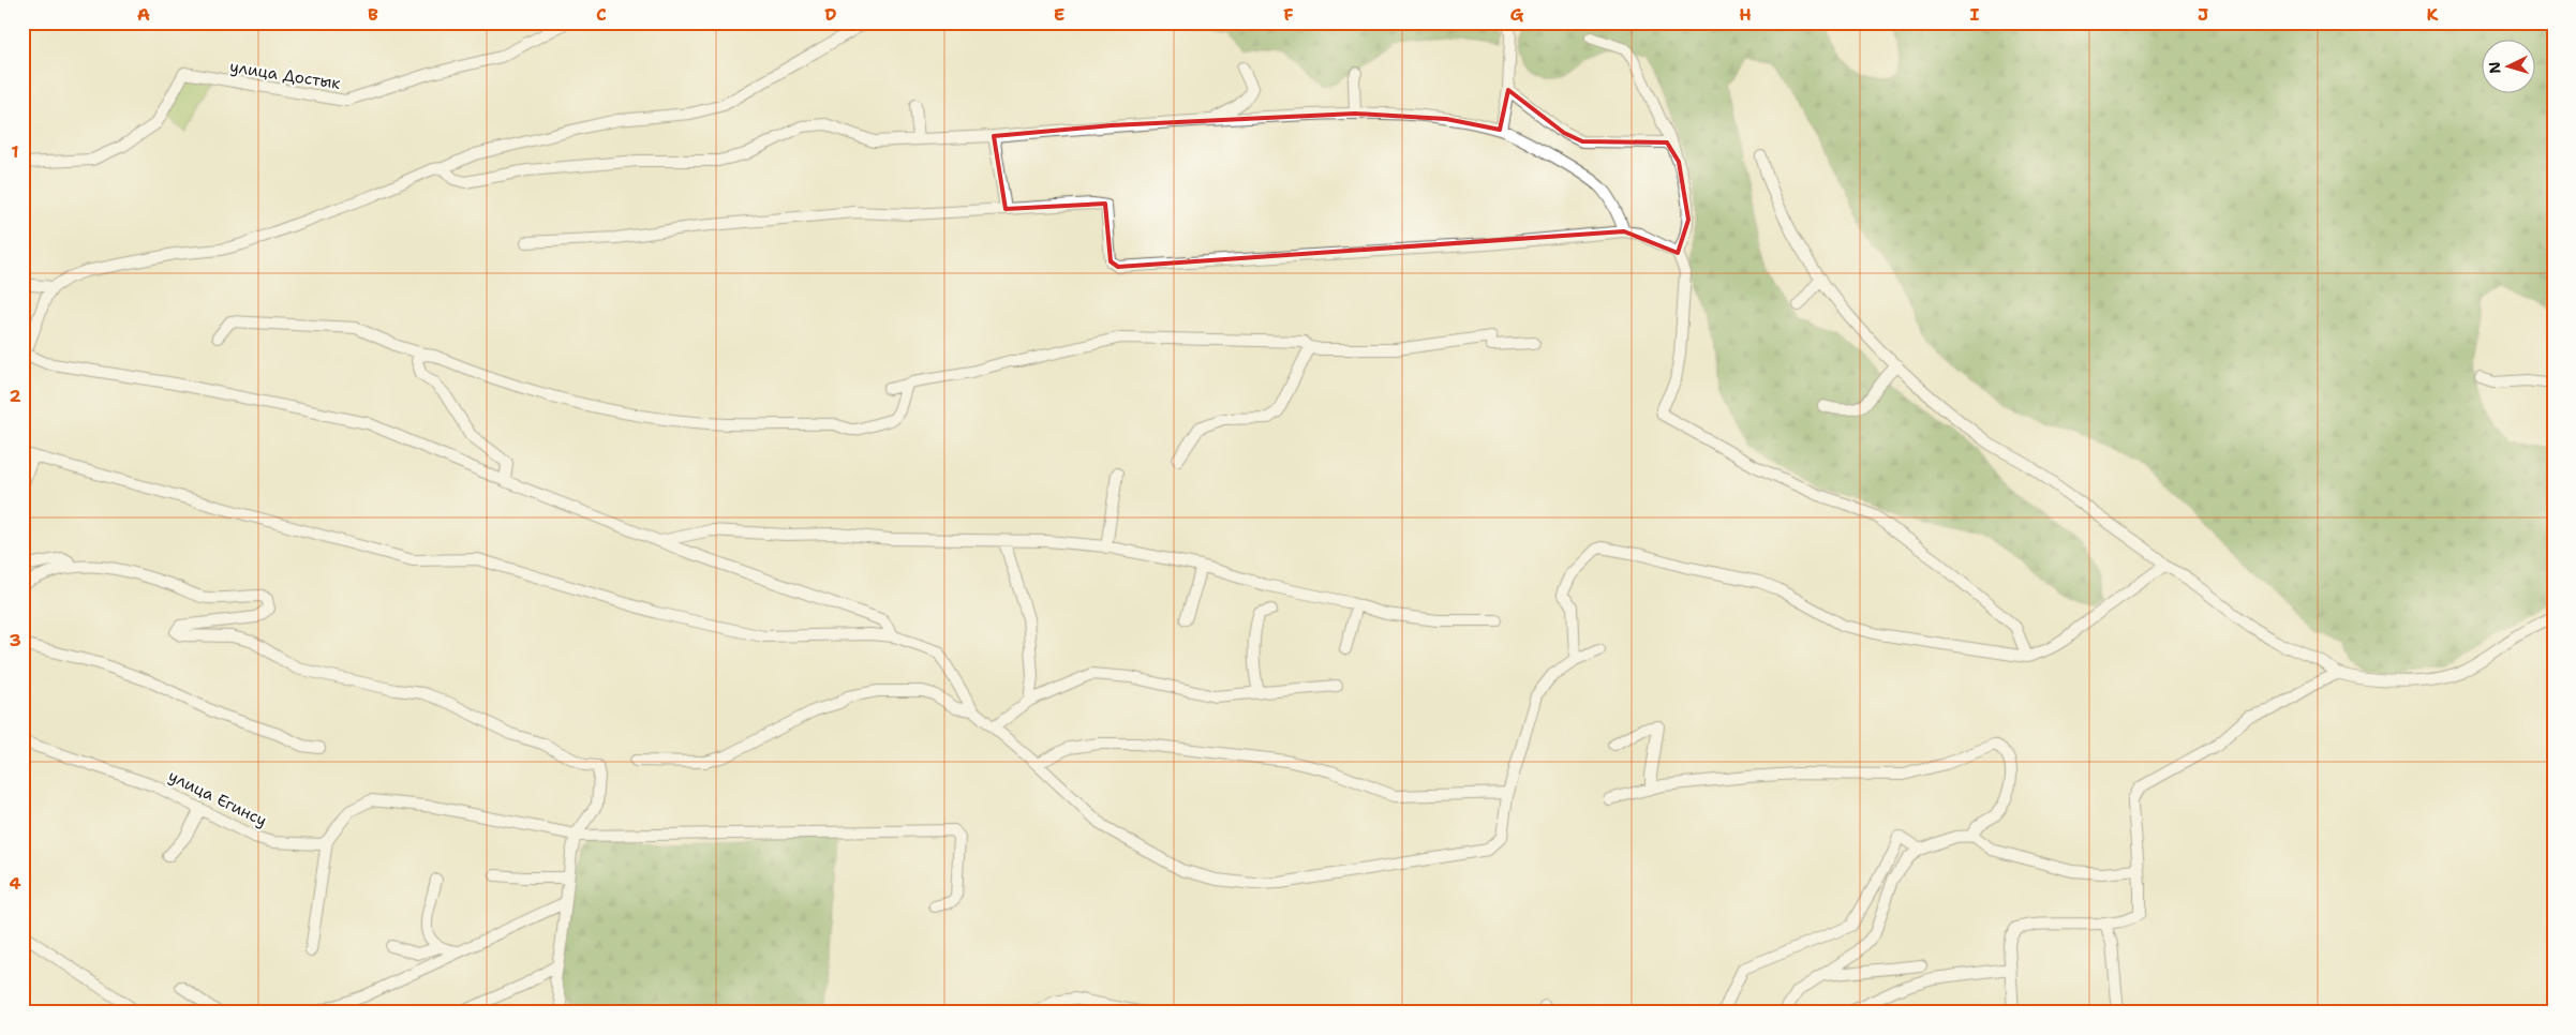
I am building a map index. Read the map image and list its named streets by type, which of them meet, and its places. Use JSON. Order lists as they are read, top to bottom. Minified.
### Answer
{"streets":{"street":["улица Достык","улица Егинсу"]},"north":"left","grid":{"columns":["A","B","C","D","E","F","G","H","I","J","K"],"rows":["1","2","3","4"]}}
